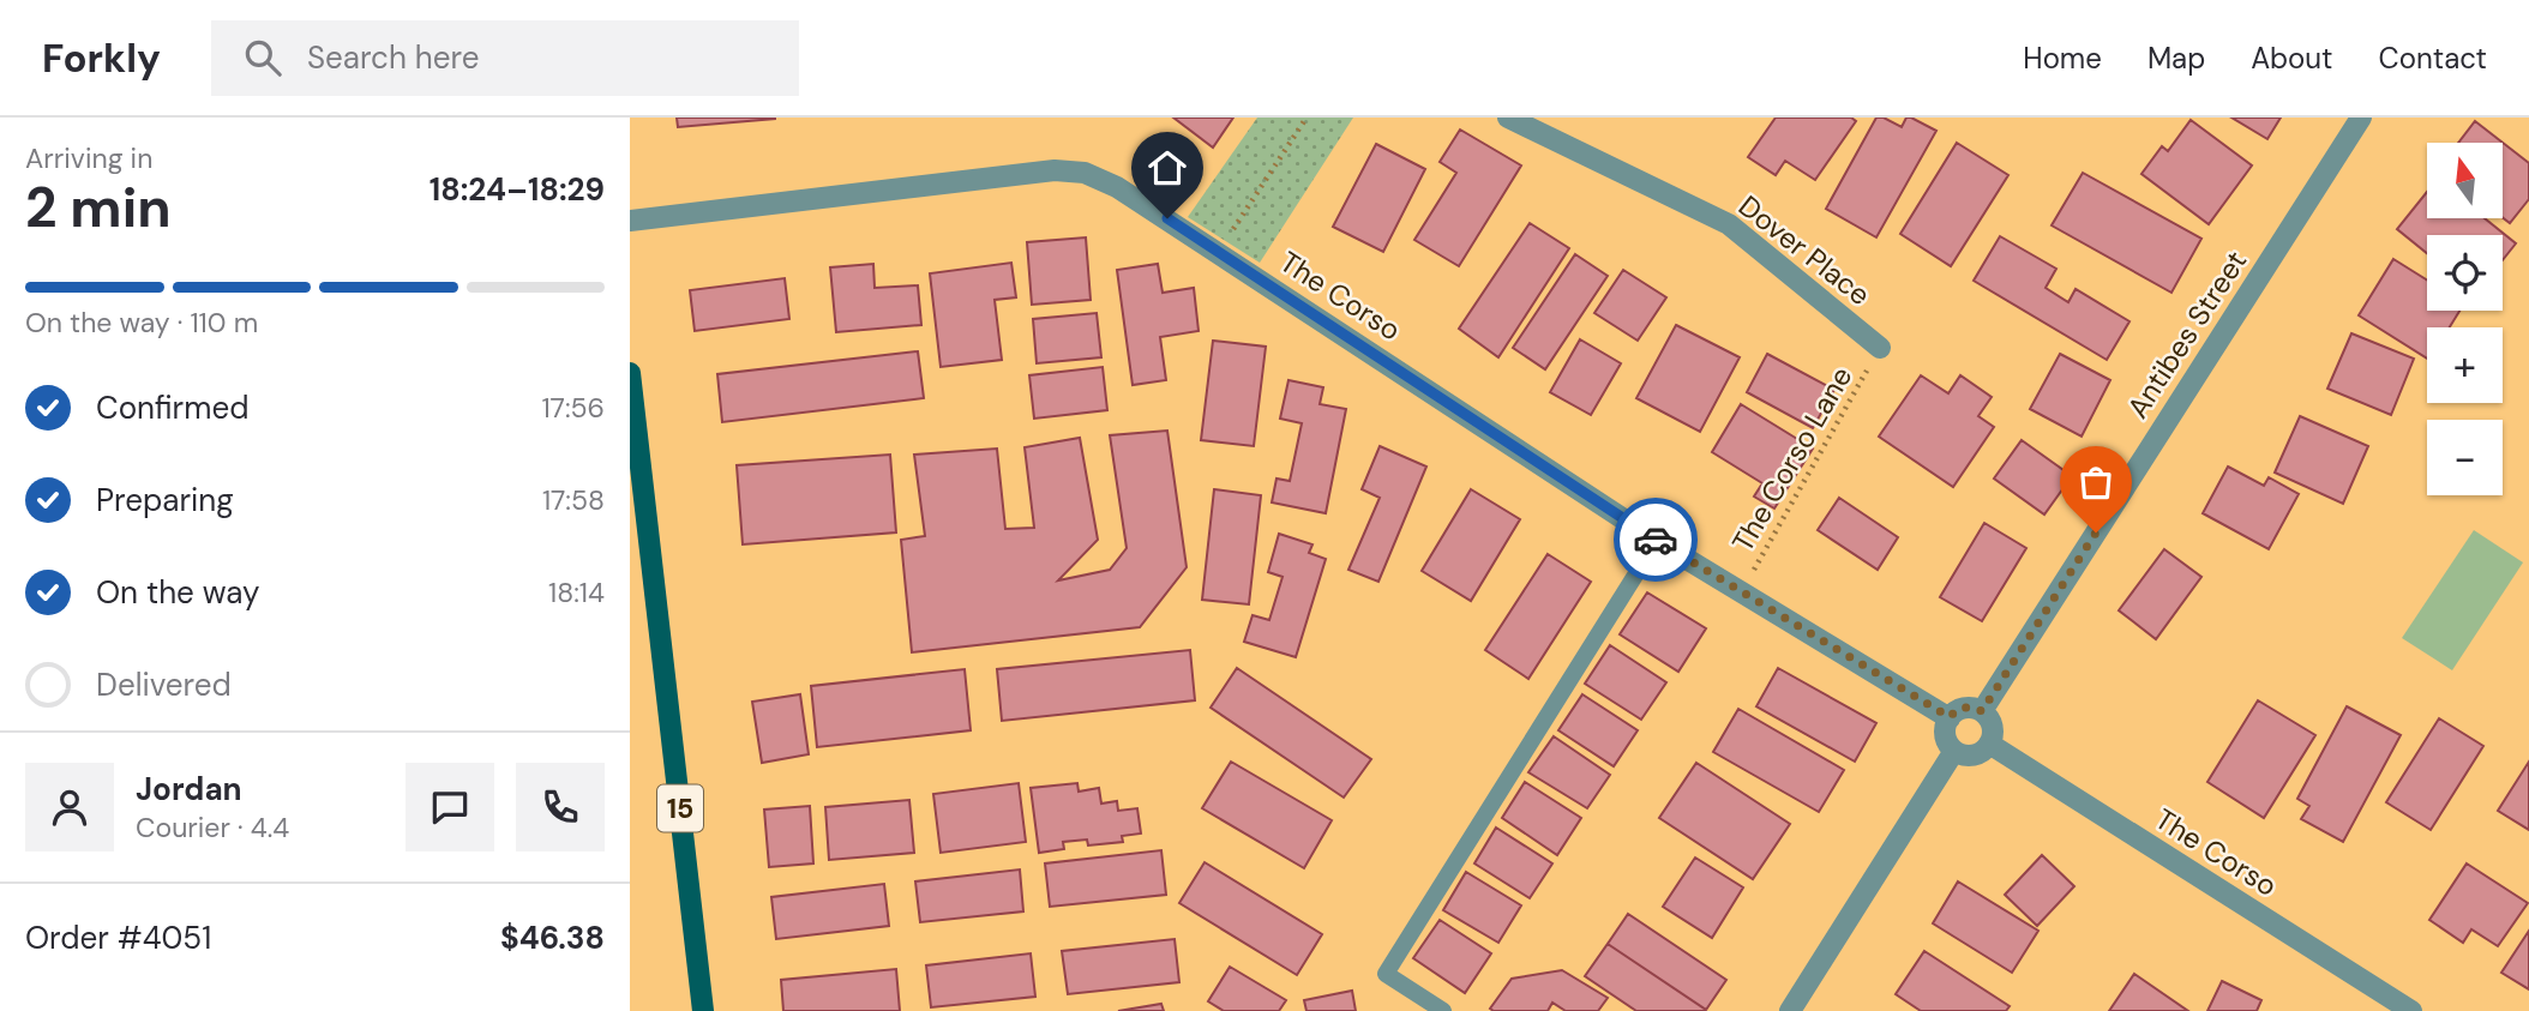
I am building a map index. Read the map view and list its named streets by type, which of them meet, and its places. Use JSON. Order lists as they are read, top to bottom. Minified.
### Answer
{"streets":{"main road":["15"],"street":["Dover Place","The Corso","Antibes Street"],"path":["The Corso Lane"]},"crossings":[["Dover Place","The Corso Lane"],["The Corso","Antibes Street"],["The Corso","The Corso Lane"]],"north":"top","page":{"header":"Forkly","search":"Search here","nav":["Home","Map","About","Contact"],"heading":["2 min","Arriving in","18:24–18:29"],"panel":["Jordan","Courier · 4.4","Order #4051","$46.38"],"map_buttons":["+","−"],"bar":"On the way · 110 m","list":[["Confirmed","17:56"],["Preparing","17:58"],["On the way","18:14"],"Delivered"]}}
